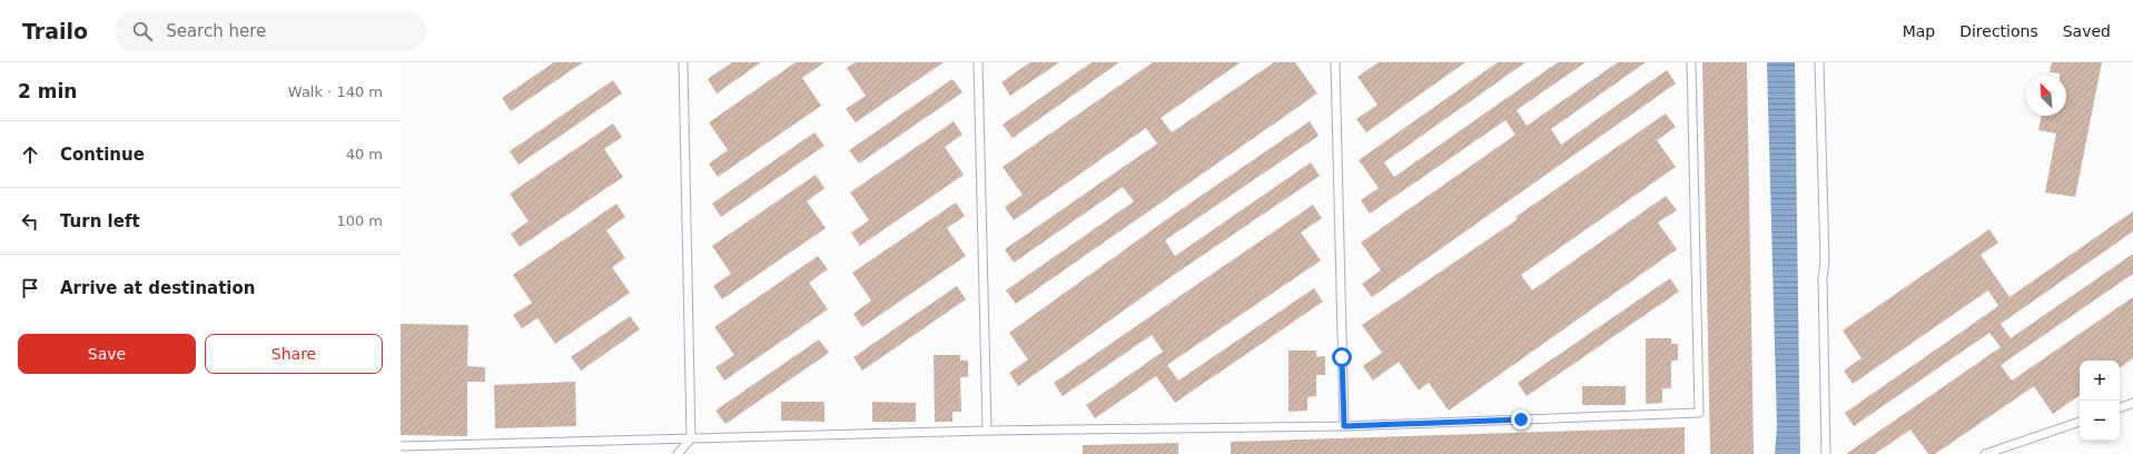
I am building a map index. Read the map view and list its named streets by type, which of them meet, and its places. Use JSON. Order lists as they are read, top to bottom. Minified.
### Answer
{"north":"top left","page":{"header":"Trailo","search":"Search here","nav":["Map","Directions","Saved"],"heading":["2 min","Walk · 140 m"],"list":[["Continue","40 m"],["Turn left","100 m"],"Arrive at destination"],"buttons":["Save","Share"],"map_buttons":["+","−"]}}
